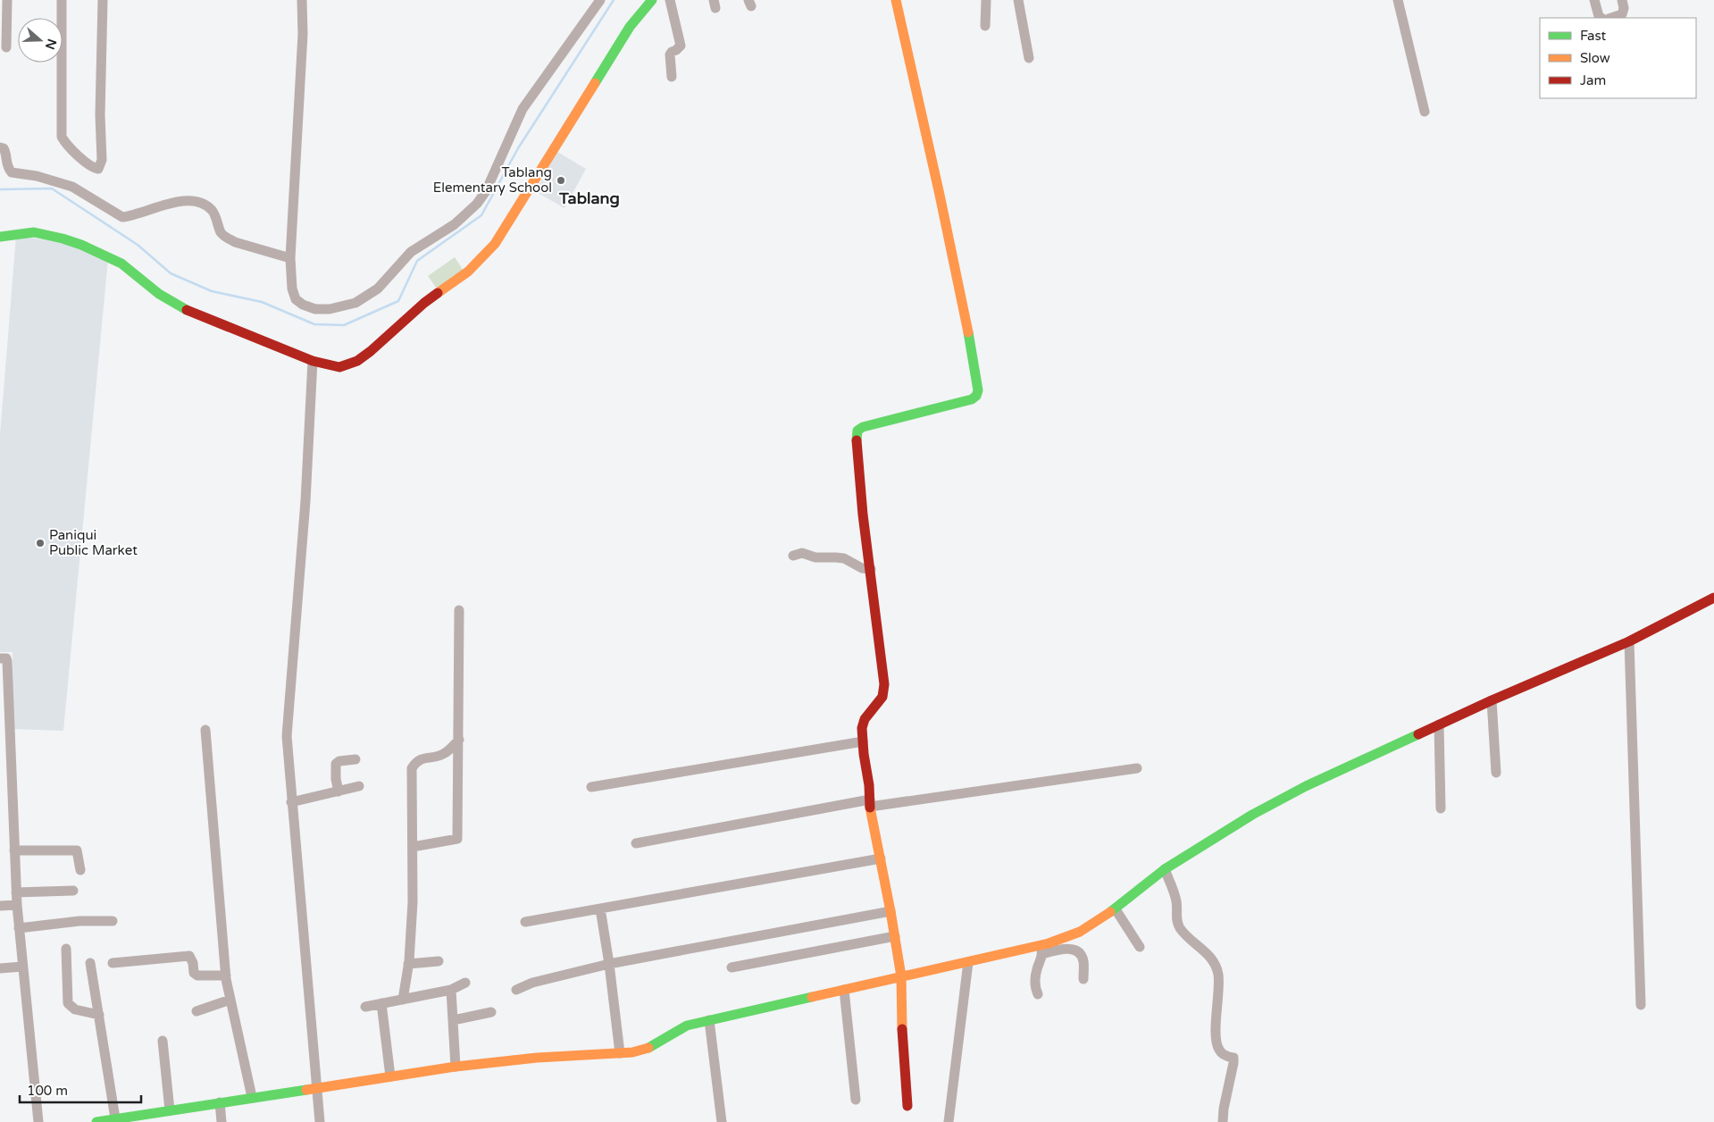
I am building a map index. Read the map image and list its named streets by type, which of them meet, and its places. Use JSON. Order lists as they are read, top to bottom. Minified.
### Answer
{"districts":["Tablang"],"places":["Tablang Elementary School","Paniqui Public Market"],"legend":["Fast","Slow","Jam"],"scale_bar":"100 m","north":"right"}
